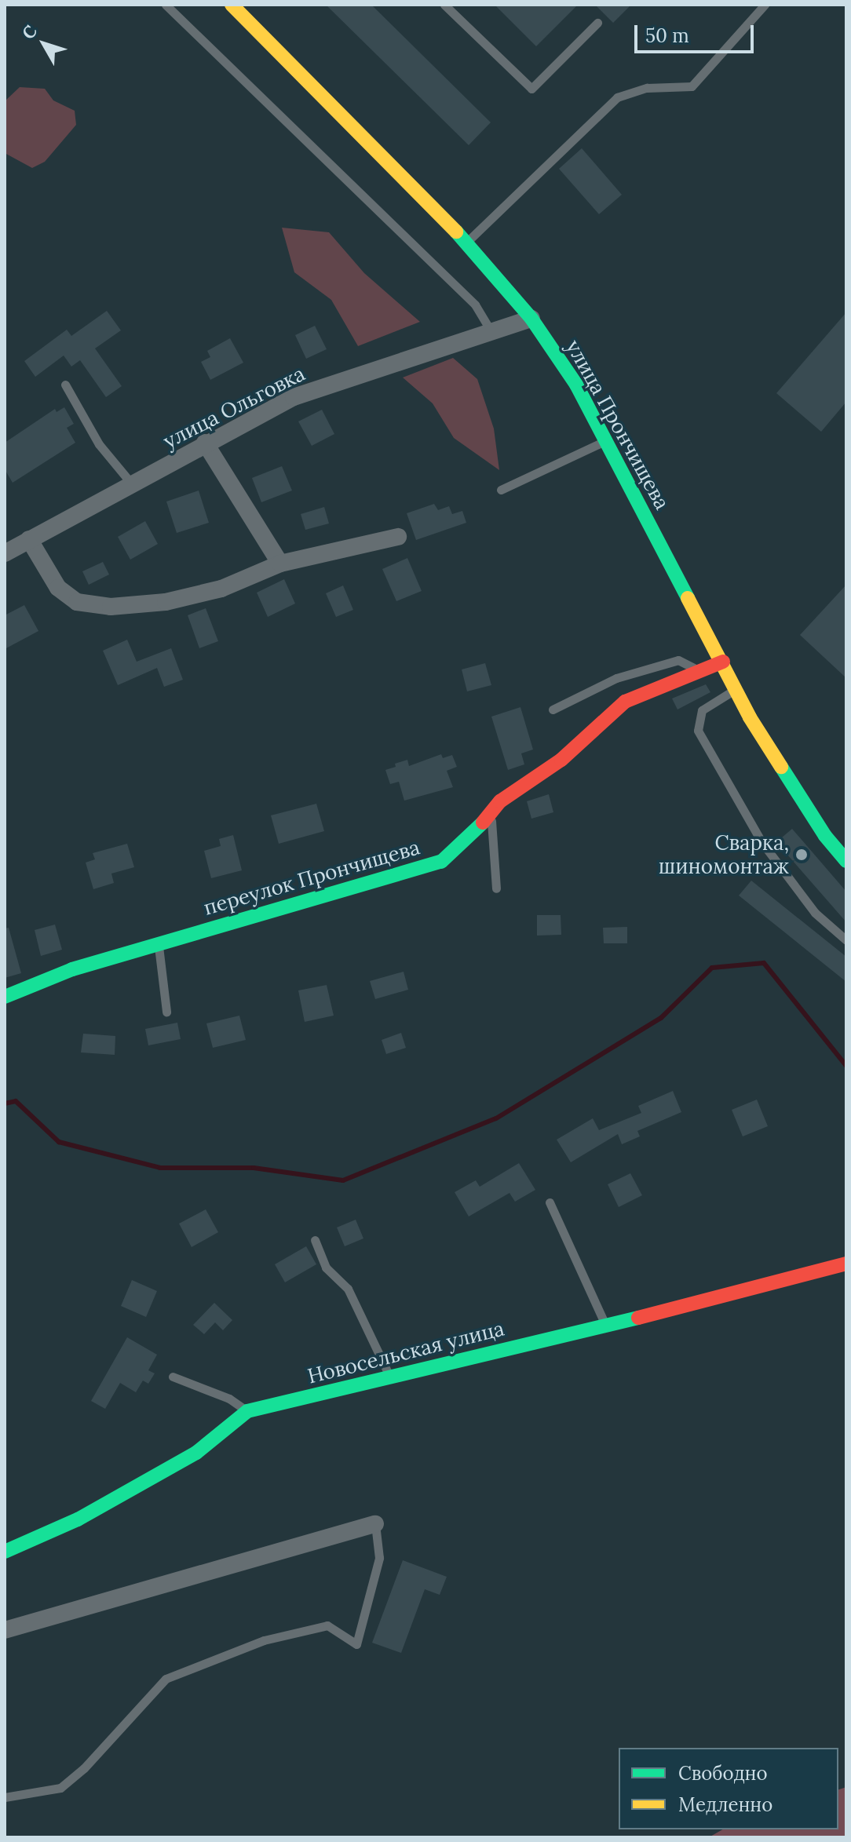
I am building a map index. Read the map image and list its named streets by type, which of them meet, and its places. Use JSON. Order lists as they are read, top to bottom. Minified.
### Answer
{"streets":{"street":["улица Ольговка","улица Прончищева","переулок Прончищева","Новосельская улица"]},"crossings":[["улица Ольговка","улица Прончищева"],["улица Прончищева","переулок Прончищева"]],"places":["Сварка, шиномонтаж"],"legend":["Свободно","Медленно"],"scale_bar":"50 m","north":"top left"}
